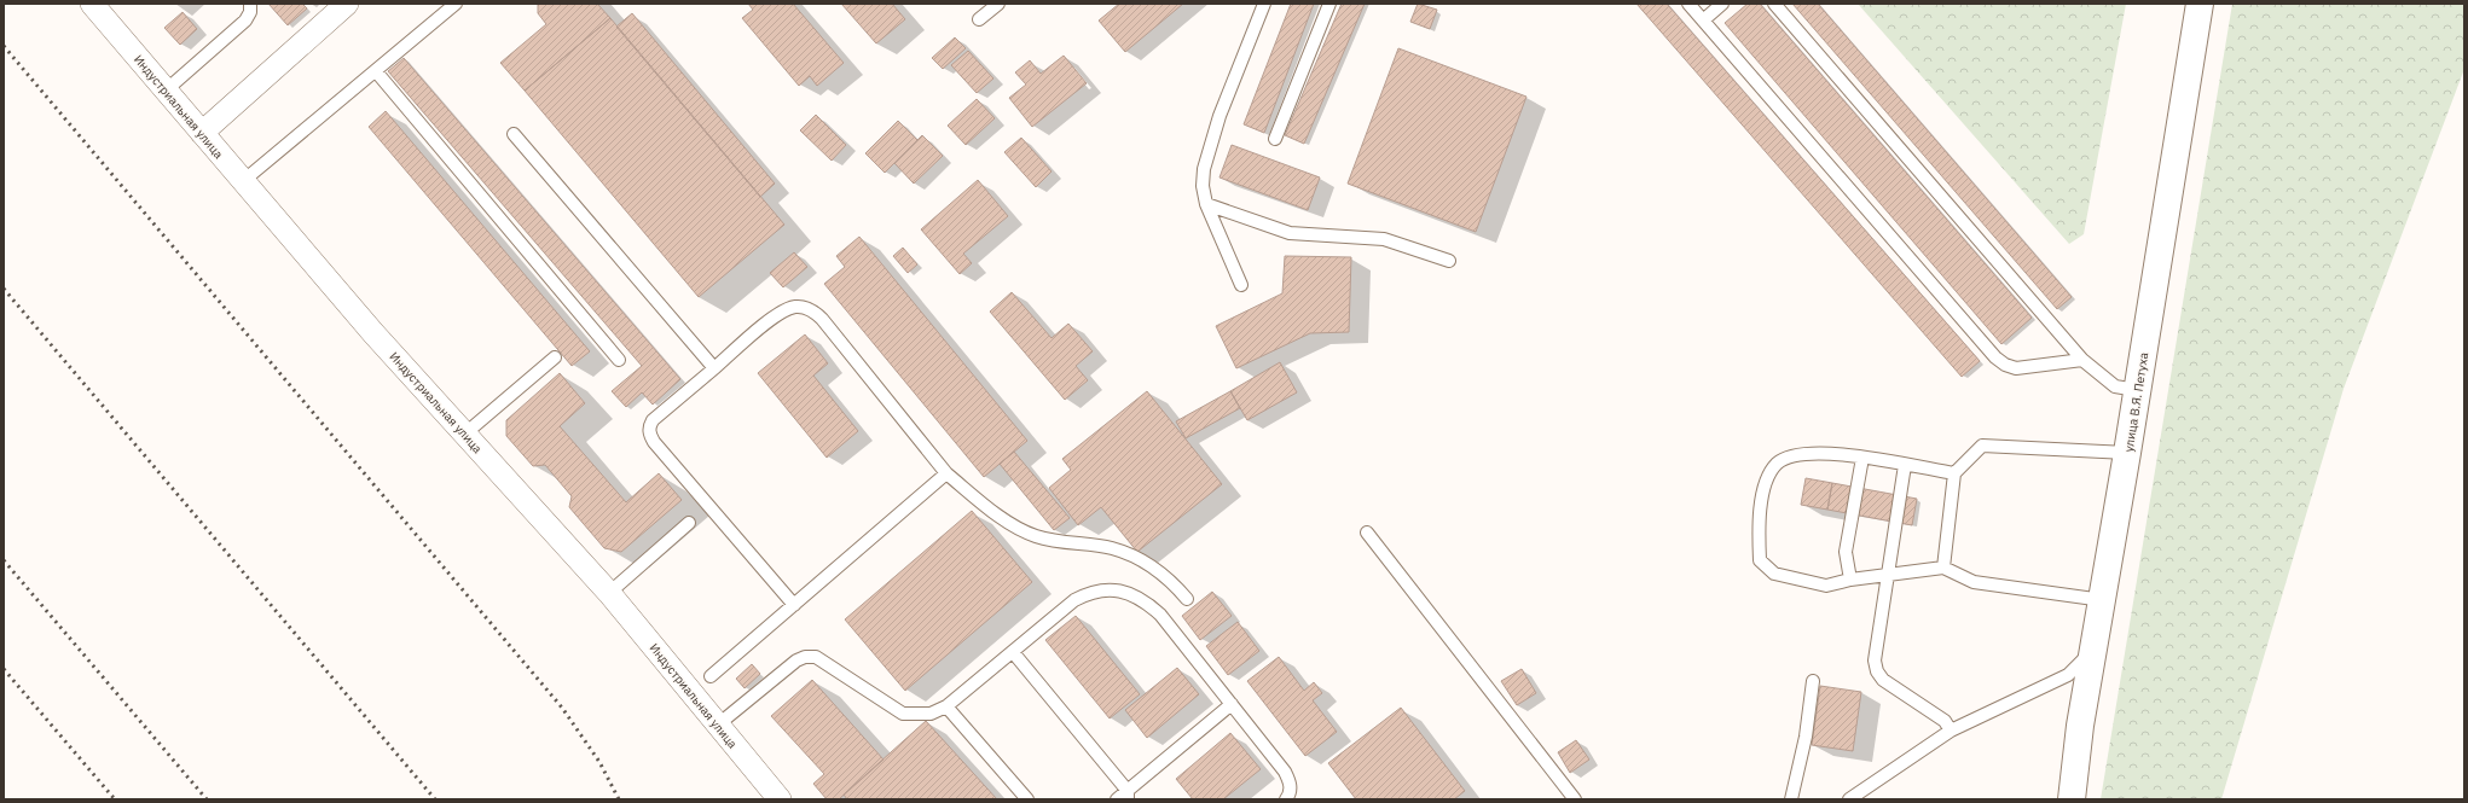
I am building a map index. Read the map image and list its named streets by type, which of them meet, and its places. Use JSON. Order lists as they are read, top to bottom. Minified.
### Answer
{"streets":{"street":["Индустриальная улица","улица В.Я. Петуха"]}}
